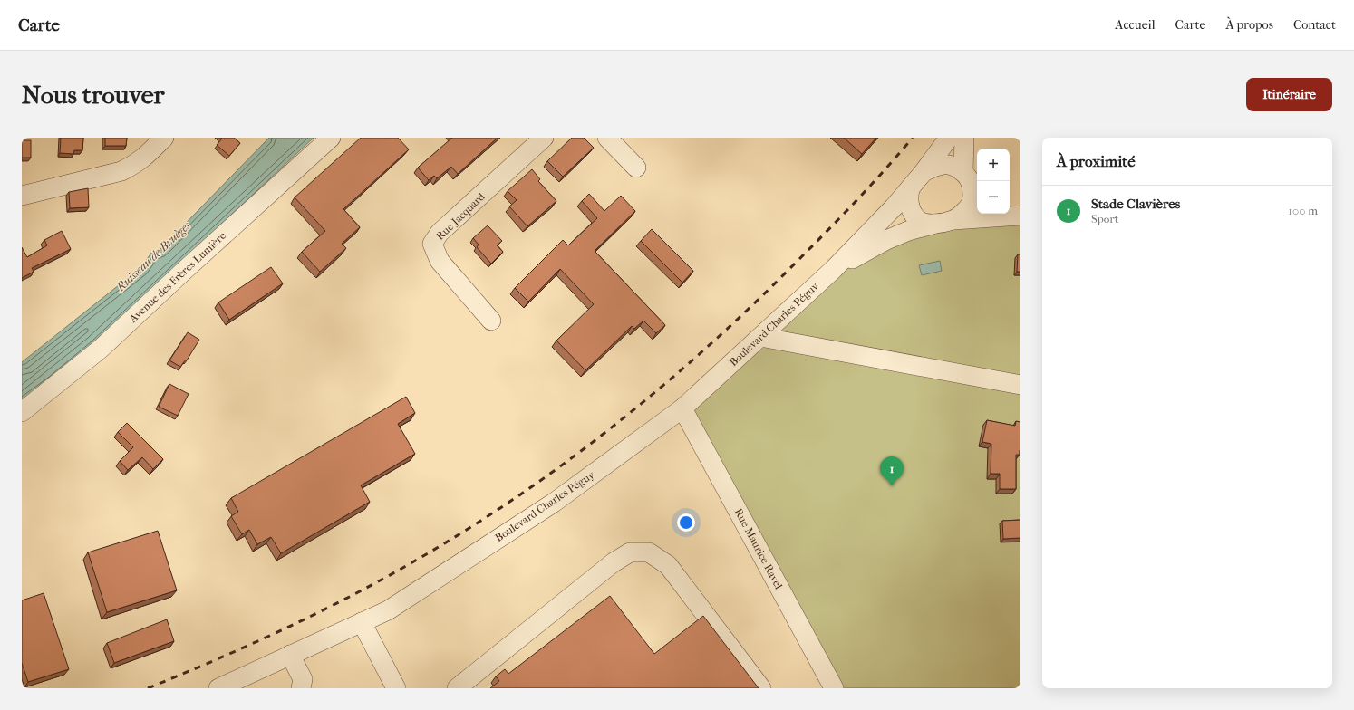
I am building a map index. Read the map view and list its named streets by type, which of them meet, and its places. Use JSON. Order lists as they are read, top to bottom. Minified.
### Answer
{"streets":{"street":["Rue Jacquard","Avenue des Frères Lumière","Boulevard Charles Péguy","Rue Maurice Ravel"]},"crossings":[["Boulevard Charles Péguy","Rue Maurice Ravel"]],"water":["Ruisseau de Bruèges"],"page":{"header":"Carte","nav":["Accueil","Carte","À propos","Contact"],"buttons":"Itinéraire","title":"Nous trouver","heading":"À proximité","map_buttons":["+","−"],"list":[{"mark":"1","name":"Stade Clavières","note":"Sport","value":"100 m"}],"pins":"1"}}
